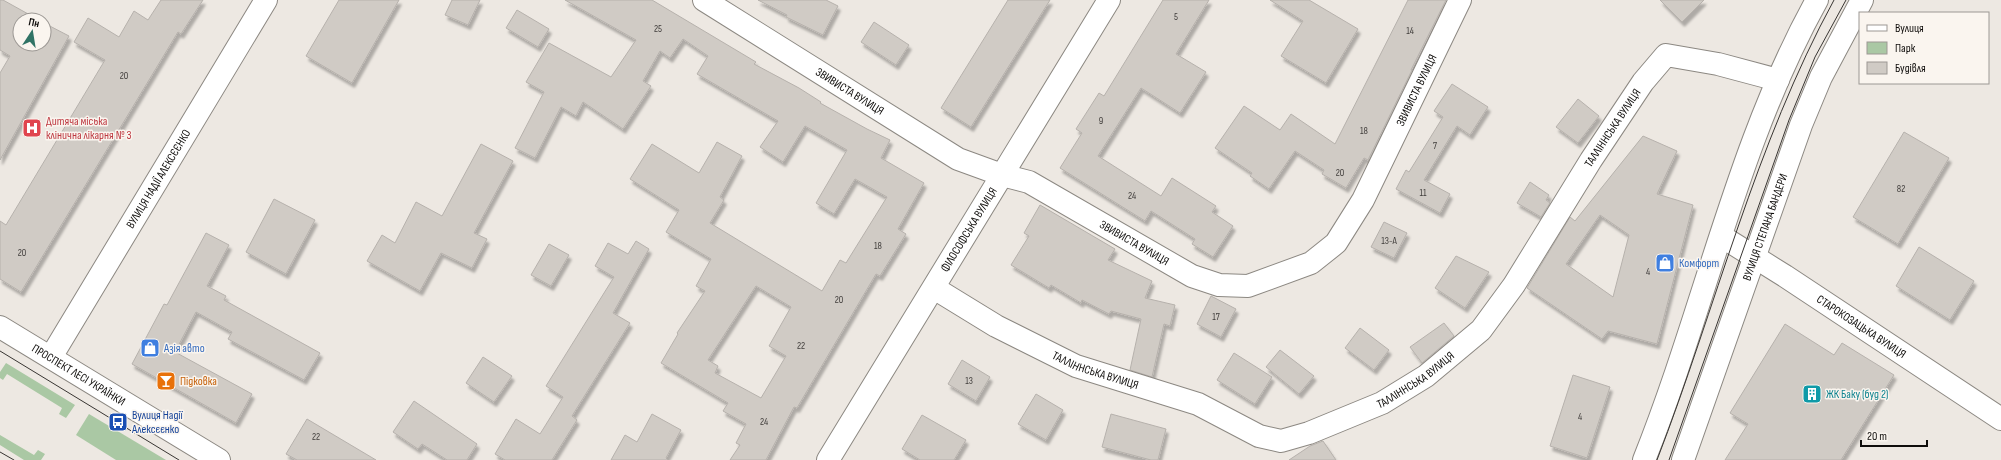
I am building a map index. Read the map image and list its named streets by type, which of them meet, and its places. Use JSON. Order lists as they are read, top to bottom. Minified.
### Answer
{"streets":{"street":["ЗВИВИСТА ВУЛИЦЯ","ТАЛЛІННСЬКА ВУЛИЦЯ","ВУЛИЦЯ НАДІЇ АЛЕКСЄЄНКО","ВУЛИЦЯ СТЕПАНА БАНДЕРИ","ФІЛОСОФСЬКА ВУЛИЦЯ","СТАРОКОЗАЦЬКА ВУЛИЦЯ","ПРОСПЕКТ ЛЕСІ УКРАЇНКИ"]},"crossings":[["ЗВИВИСТА ВУЛИЦЯ","ФІЛОСОФСЬКА ВУЛИЦЯ"],["ТАЛЛІННСЬКА ВУЛИЦЯ","ФІЛОСОФСЬКА ВУЛИЦЯ"],["ВУЛИЦЯ НАДІЇ АЛЕКСЄЄНКО","ПРОСПЕКТ ЛЕСІ УКРАЇНКИ"],["ВУЛИЦЯ СТЕПАНА БАНДЕРИ","СТАРОКОЗАЦЬКА ВУЛИЦЯ"]],"places":{"hospital":["Дитяча міська клінична лікарня № 3"],"shop":["Комфорт","Азія авто"],"bar":["Підковка"],"building":["ЖК Баку (буд 2)"],"bus stop":["Вулиця Надії Алексєєнко"]},"house_numbers":["5","25","14","20","9","18","7","20","82","11","24","13-А","18","20","4","20","17","22","13","4","24","22"],"legend":["Вулиця","Парк","Будівля"],"scale_bar":"20 m","north":"top"}
